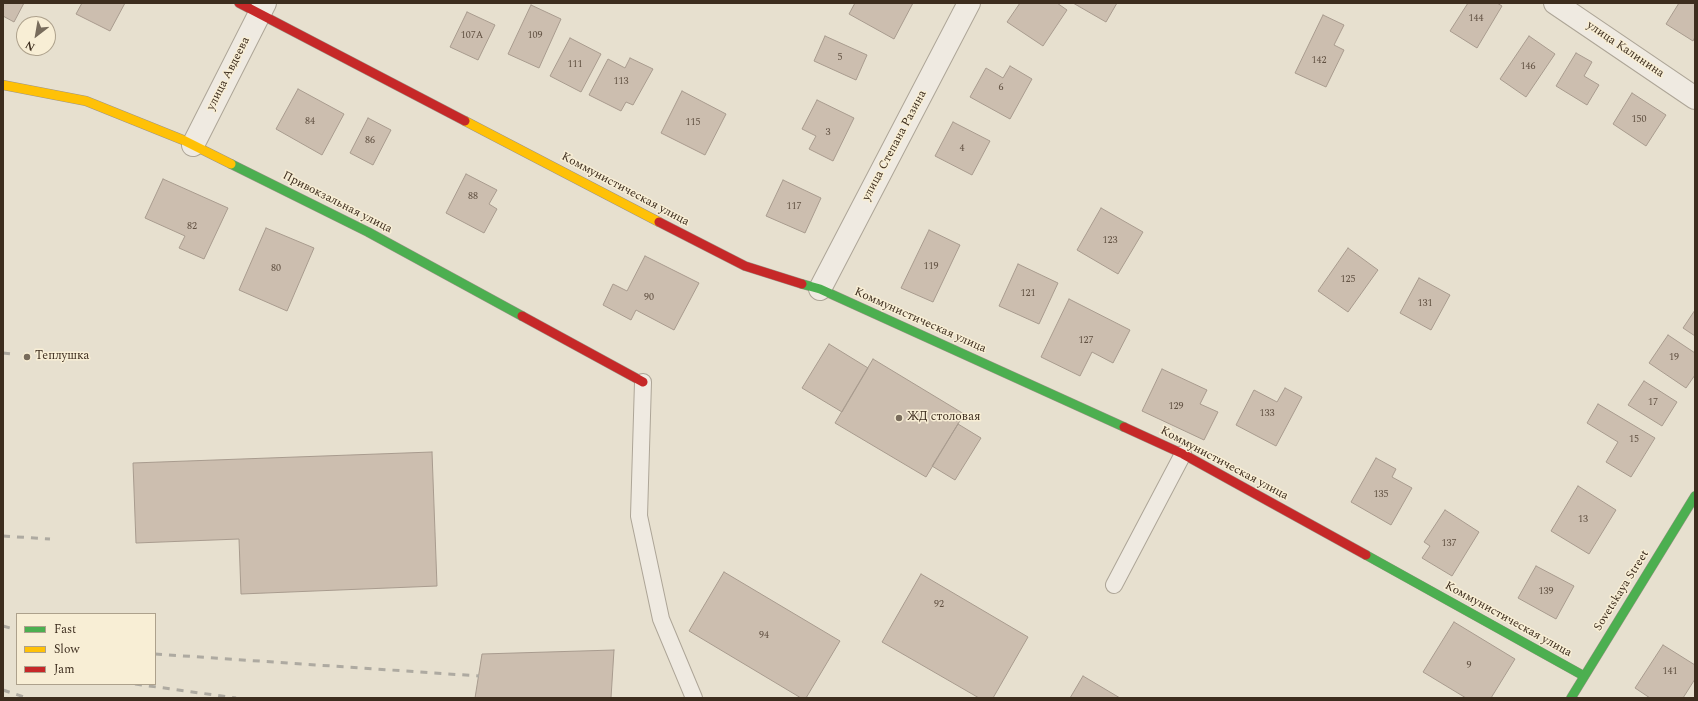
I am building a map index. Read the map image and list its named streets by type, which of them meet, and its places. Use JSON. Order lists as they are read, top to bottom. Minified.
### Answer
{"streets":{"street":["улица Калинина","улица Авдеева","улица Степана Разина","Коммунистическая улица","Привокзальная улица","Sovetskaya Street"]},"crossings":[["улица Авдеева","Коммунистическая улица"],["улица Авдеева","Привокзальная улица"],["улица Степана Разина","Коммунистическая улица"],["Коммунистическая улица","Sovetskaya Street"]],"places":["Теплушка","ЖД столовая"],"house_numbers":["144","107А","109","5","142","111","146","113","6","150","84","115","3","86","4","88","117","82","123","119","80","125","121","90","131","127","19","17","129","133","15","135","13","137","139","92","94","9","141"],"legend":["Fast","Slow","Jam"],"north":"bottom left"}
